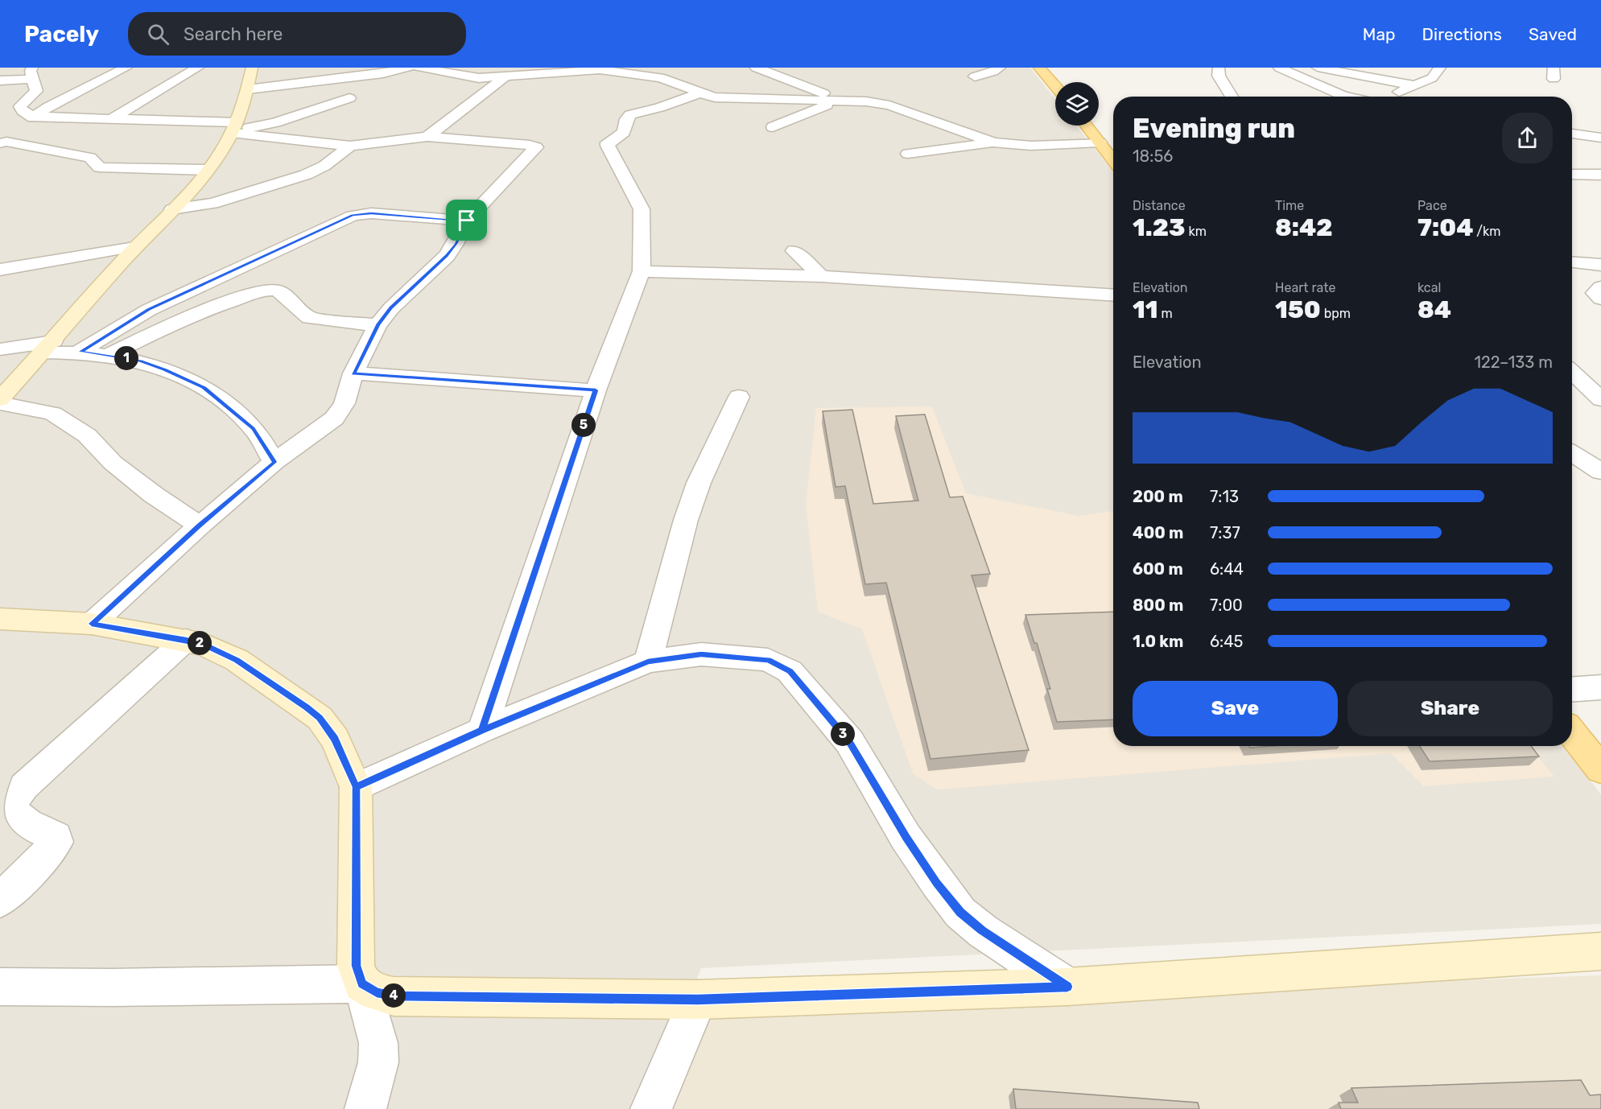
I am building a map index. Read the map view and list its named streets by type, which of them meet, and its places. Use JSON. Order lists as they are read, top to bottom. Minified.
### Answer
{"page":{"header":"Pacely","search":"Search here","nav":["Map","Directions","Saved"],"heading":["Evening run","18:56"],"stats":[["Distance","1.23 km"],["Time","8:42"],["Pace","7:04 /km"],["Elevation","11 m"],["Heart rate","150 bpm"],["kcal","84"]],"chart":["Elevation","122–133 m"],"pins":["1","5","2","3","4"],"list":[{"name":"200 m","note":"7:13"},{"name":"400 m","note":"7:37"},{"name":"600 m","note":"6:44"},{"name":"800 m","note":"7:00"},{"name":"1.0 km","note":"6:45"}],"buttons":["Save","Share"]}}
